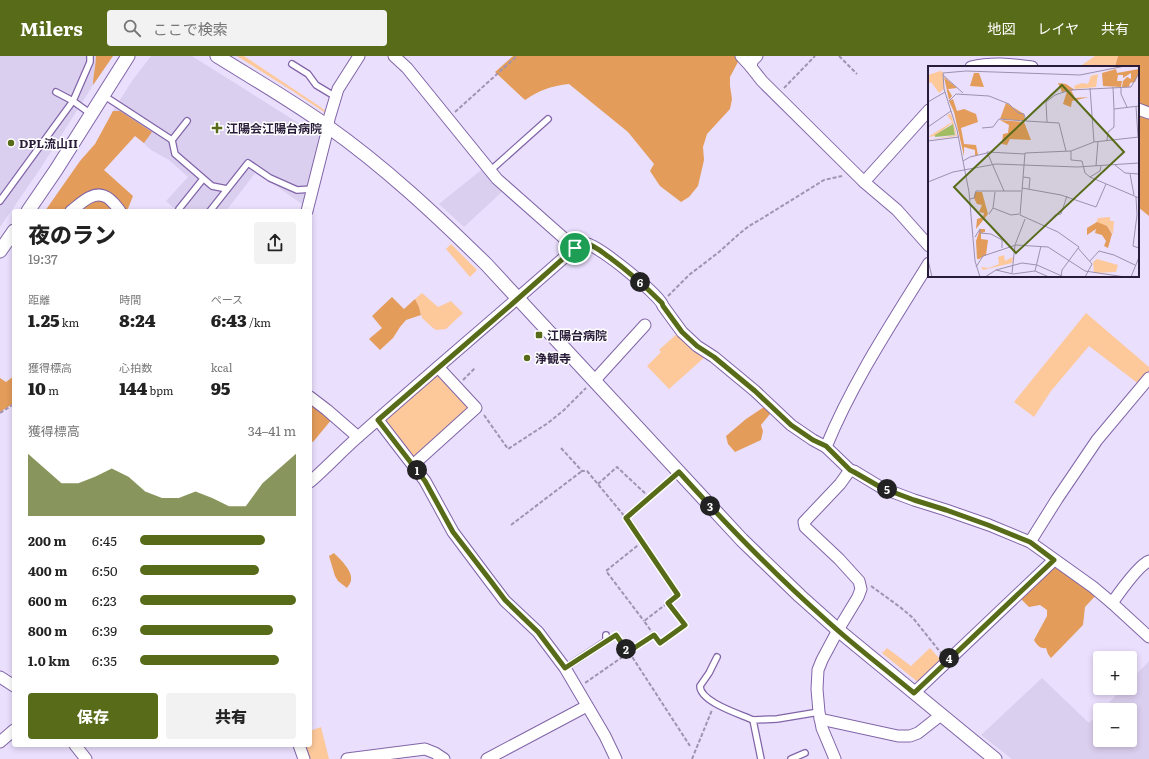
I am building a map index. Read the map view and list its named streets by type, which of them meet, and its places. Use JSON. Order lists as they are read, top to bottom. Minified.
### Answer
{"places":{"health":["江陽会江陽台病院"],"other":["DPL流山II","浄観寺"],"transit":["江陽台病院"]},"page":{"header":"Milers","search":"ここで検索","nav":["地図","レイヤ","共有"],"heading":["夜のラン","19:37"],"pins":["6","1","5","3","2","4"],"stats":[["距離","1.25 km"],["時間","8:24"],["ペース","6:43 /km"],["獲得標高","10 m"],["心拍数","144 bpm"],["kcal","95"]],"chart":["獲得標高","34–41 m"],"list":[{"name":"200 m","note":"6:45"},{"name":"400 m","note":"6:50"},{"name":"600 m","note":"6:23"},{"name":"800 m","note":"6:39"},{"name":"1.0 km","note":"6:35"}],"map_buttons":["+","−"],"buttons":["保存","共有"]}}
